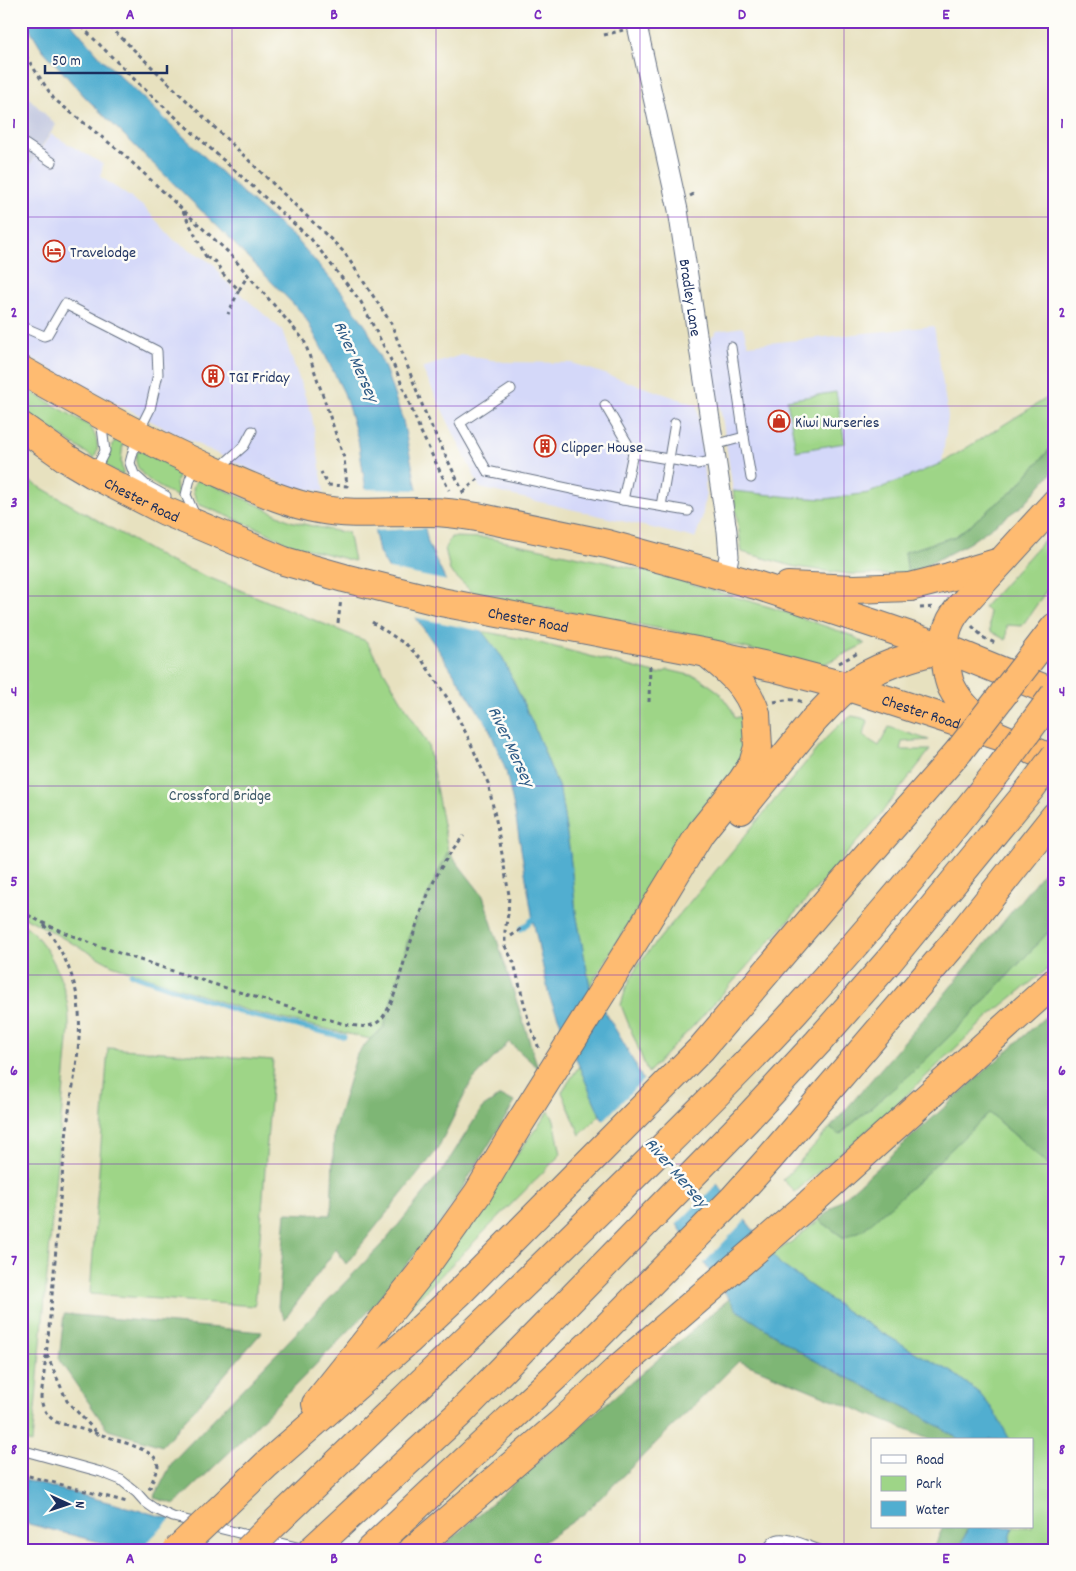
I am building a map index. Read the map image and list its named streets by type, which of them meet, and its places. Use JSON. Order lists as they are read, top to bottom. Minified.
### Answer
{"streets":{"highway":["Chester Road"],"street":["Bradley Lane"]},"water":["River Mersey"],"parks":["Crossford Bridge"],"places":{"hotel":["Travelodge"],"building":["TGI Friday","Clipper House"],"shop":["Kiwi Nurseries"]},"legend":["Road","Park","Water"],"scale_bar":"50 m","north":"right","grid":{"columns":["A","B","C","D","E"],"rows":["1","2","3","4","5","6","7","8"]}}
